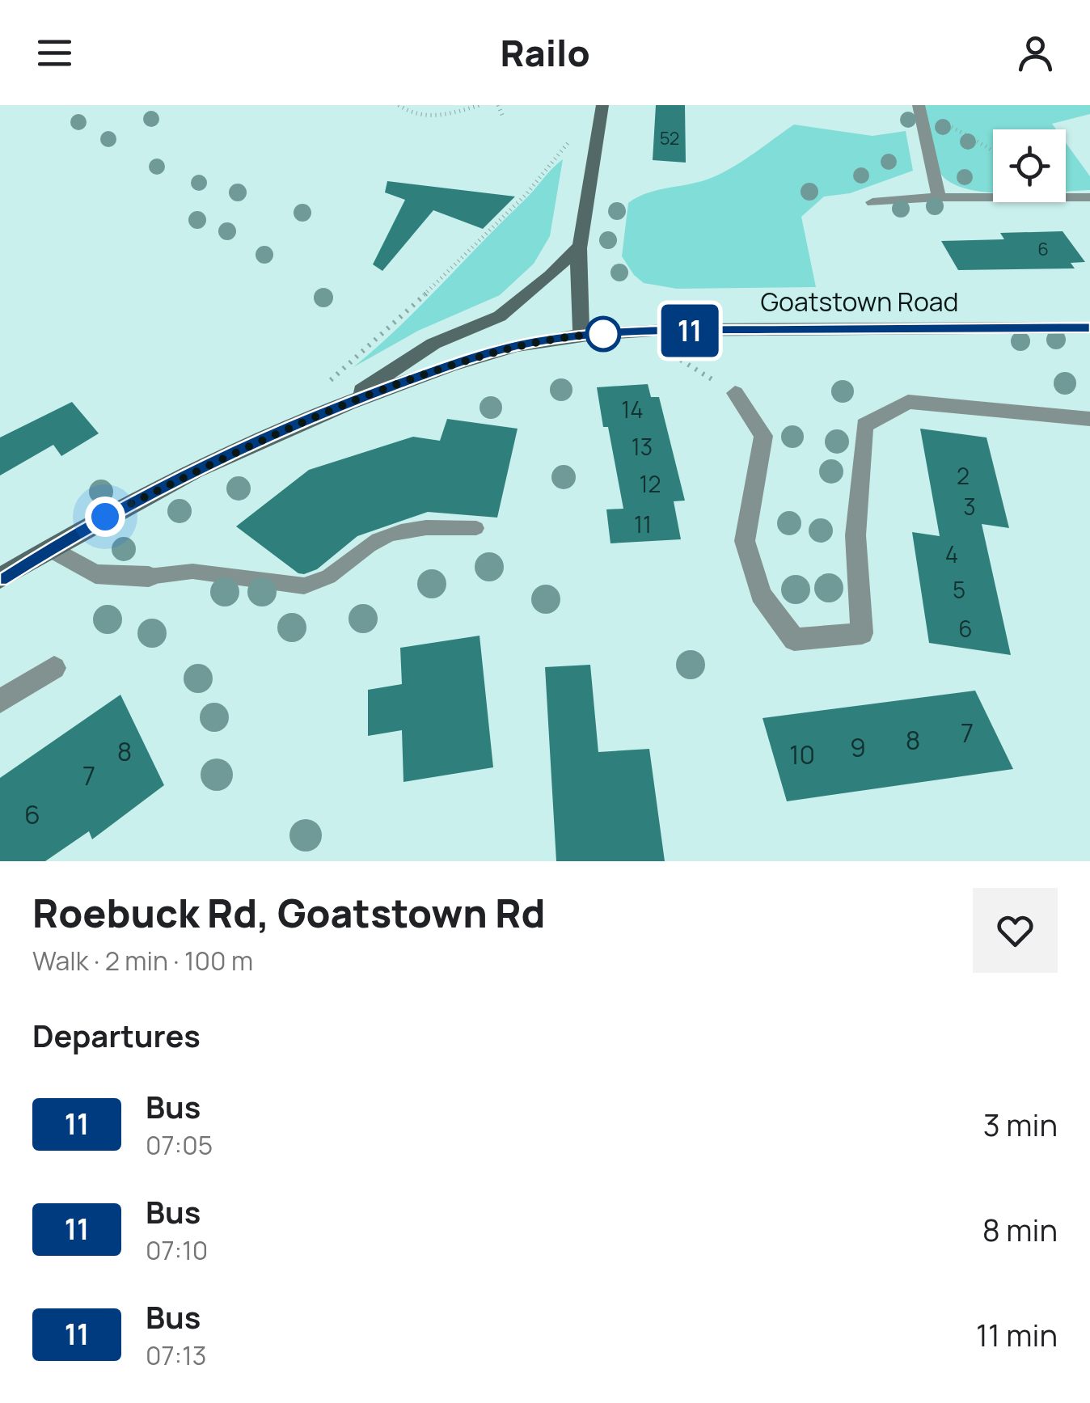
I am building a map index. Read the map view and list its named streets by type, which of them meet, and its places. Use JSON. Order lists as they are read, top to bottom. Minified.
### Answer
{"streets":{"main road":["Goatstown Road"]},"lines":["bus line 11"],"house_numbers":["52","6","14","13","2","12","3","11","4","5","6","7","8","9","8","10","7","6"],"page":{"header":"Railo","on_map":"11","heading":[["Roebuck Rd, Goatstown Rd","Walk · 2 min · 100 m"],"Departures"],"list":[{"mark":"11","name":"Bus","note":"07:05","value":"3 min"},{"mark":"11","name":"Bus","note":"07:10","value":"8 min"},{"mark":"11","name":"Bus","note":"07:13","value":"11 min"}]}}
